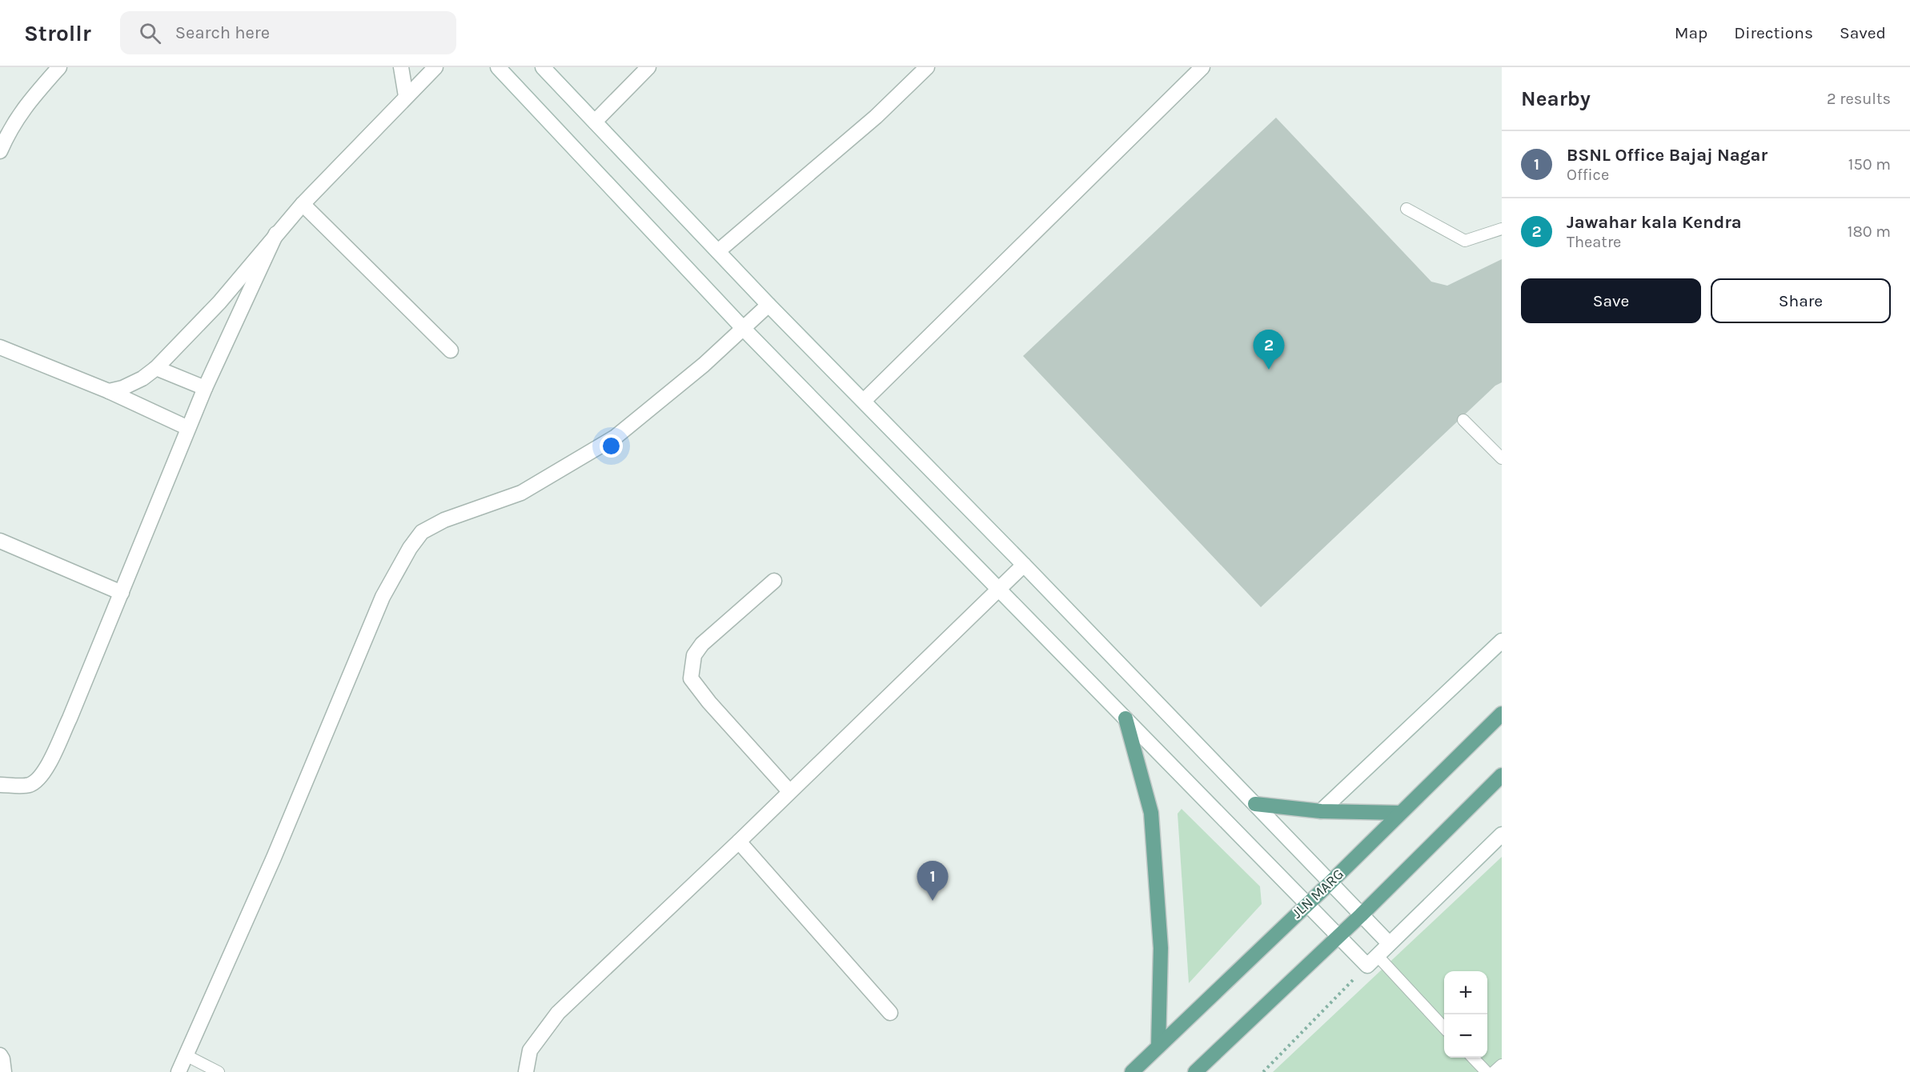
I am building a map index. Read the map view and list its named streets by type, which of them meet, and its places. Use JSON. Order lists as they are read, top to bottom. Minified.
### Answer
{"streets":{"main road":["JLN MARG"]},"page":{"header":"Strollr","search":"Search here","nav":["Map","Directions","Saved"],"heading":["Nearby","2 results"],"list":[{"mark":"1","name":"BSNL Office Bajaj Nagar","note":"Office","value":"150 m"},{"mark":"2","name":"Jawahar kala Kendra","note":"Theatre","value":"180 m"}],"buttons":["Save","Share"],"pins":["2","1"],"map_buttons":["+","−"]}}
